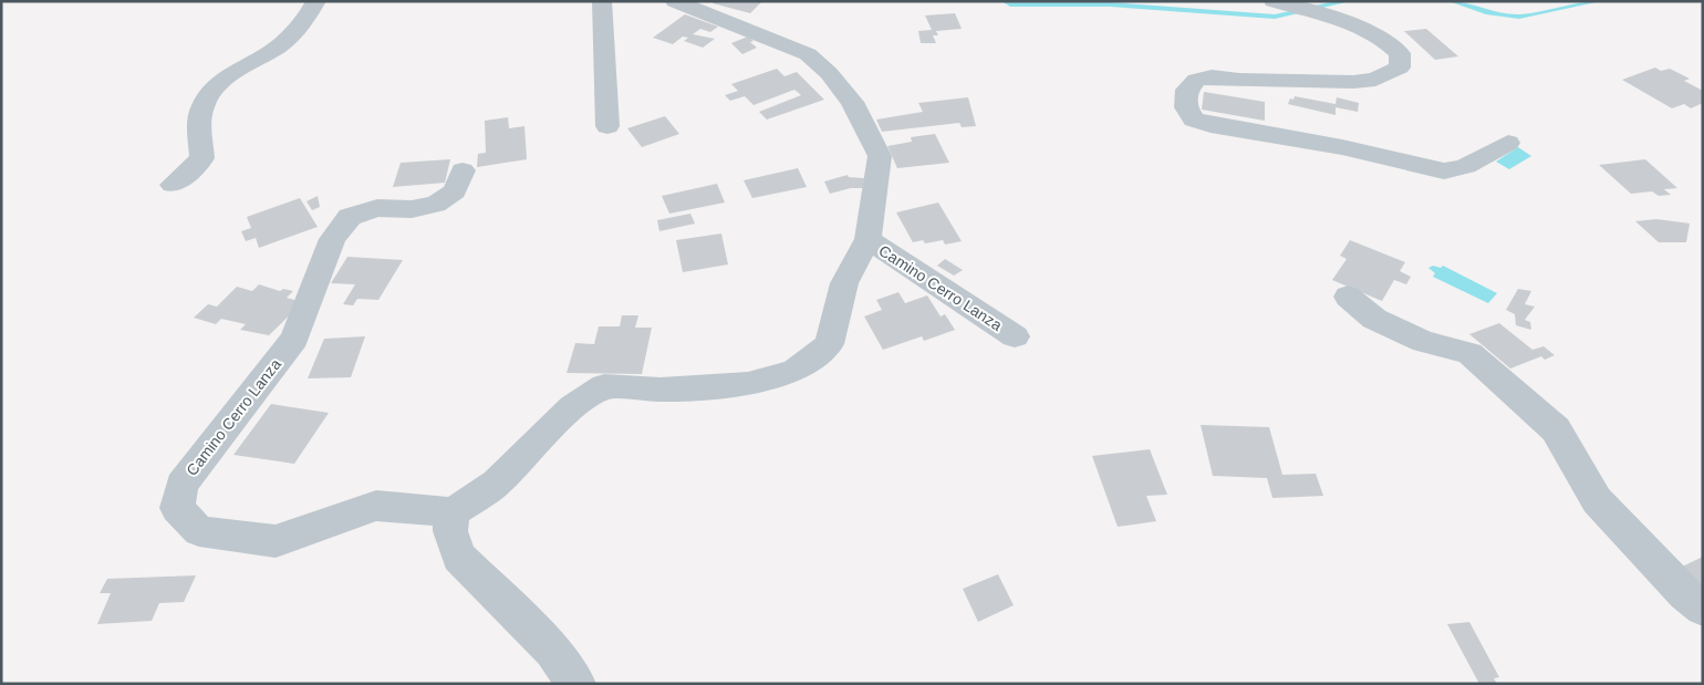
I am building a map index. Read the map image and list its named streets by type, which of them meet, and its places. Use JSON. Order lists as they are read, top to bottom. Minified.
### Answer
{"streets":{"street":["Camino Cerro Lanza"]}}
